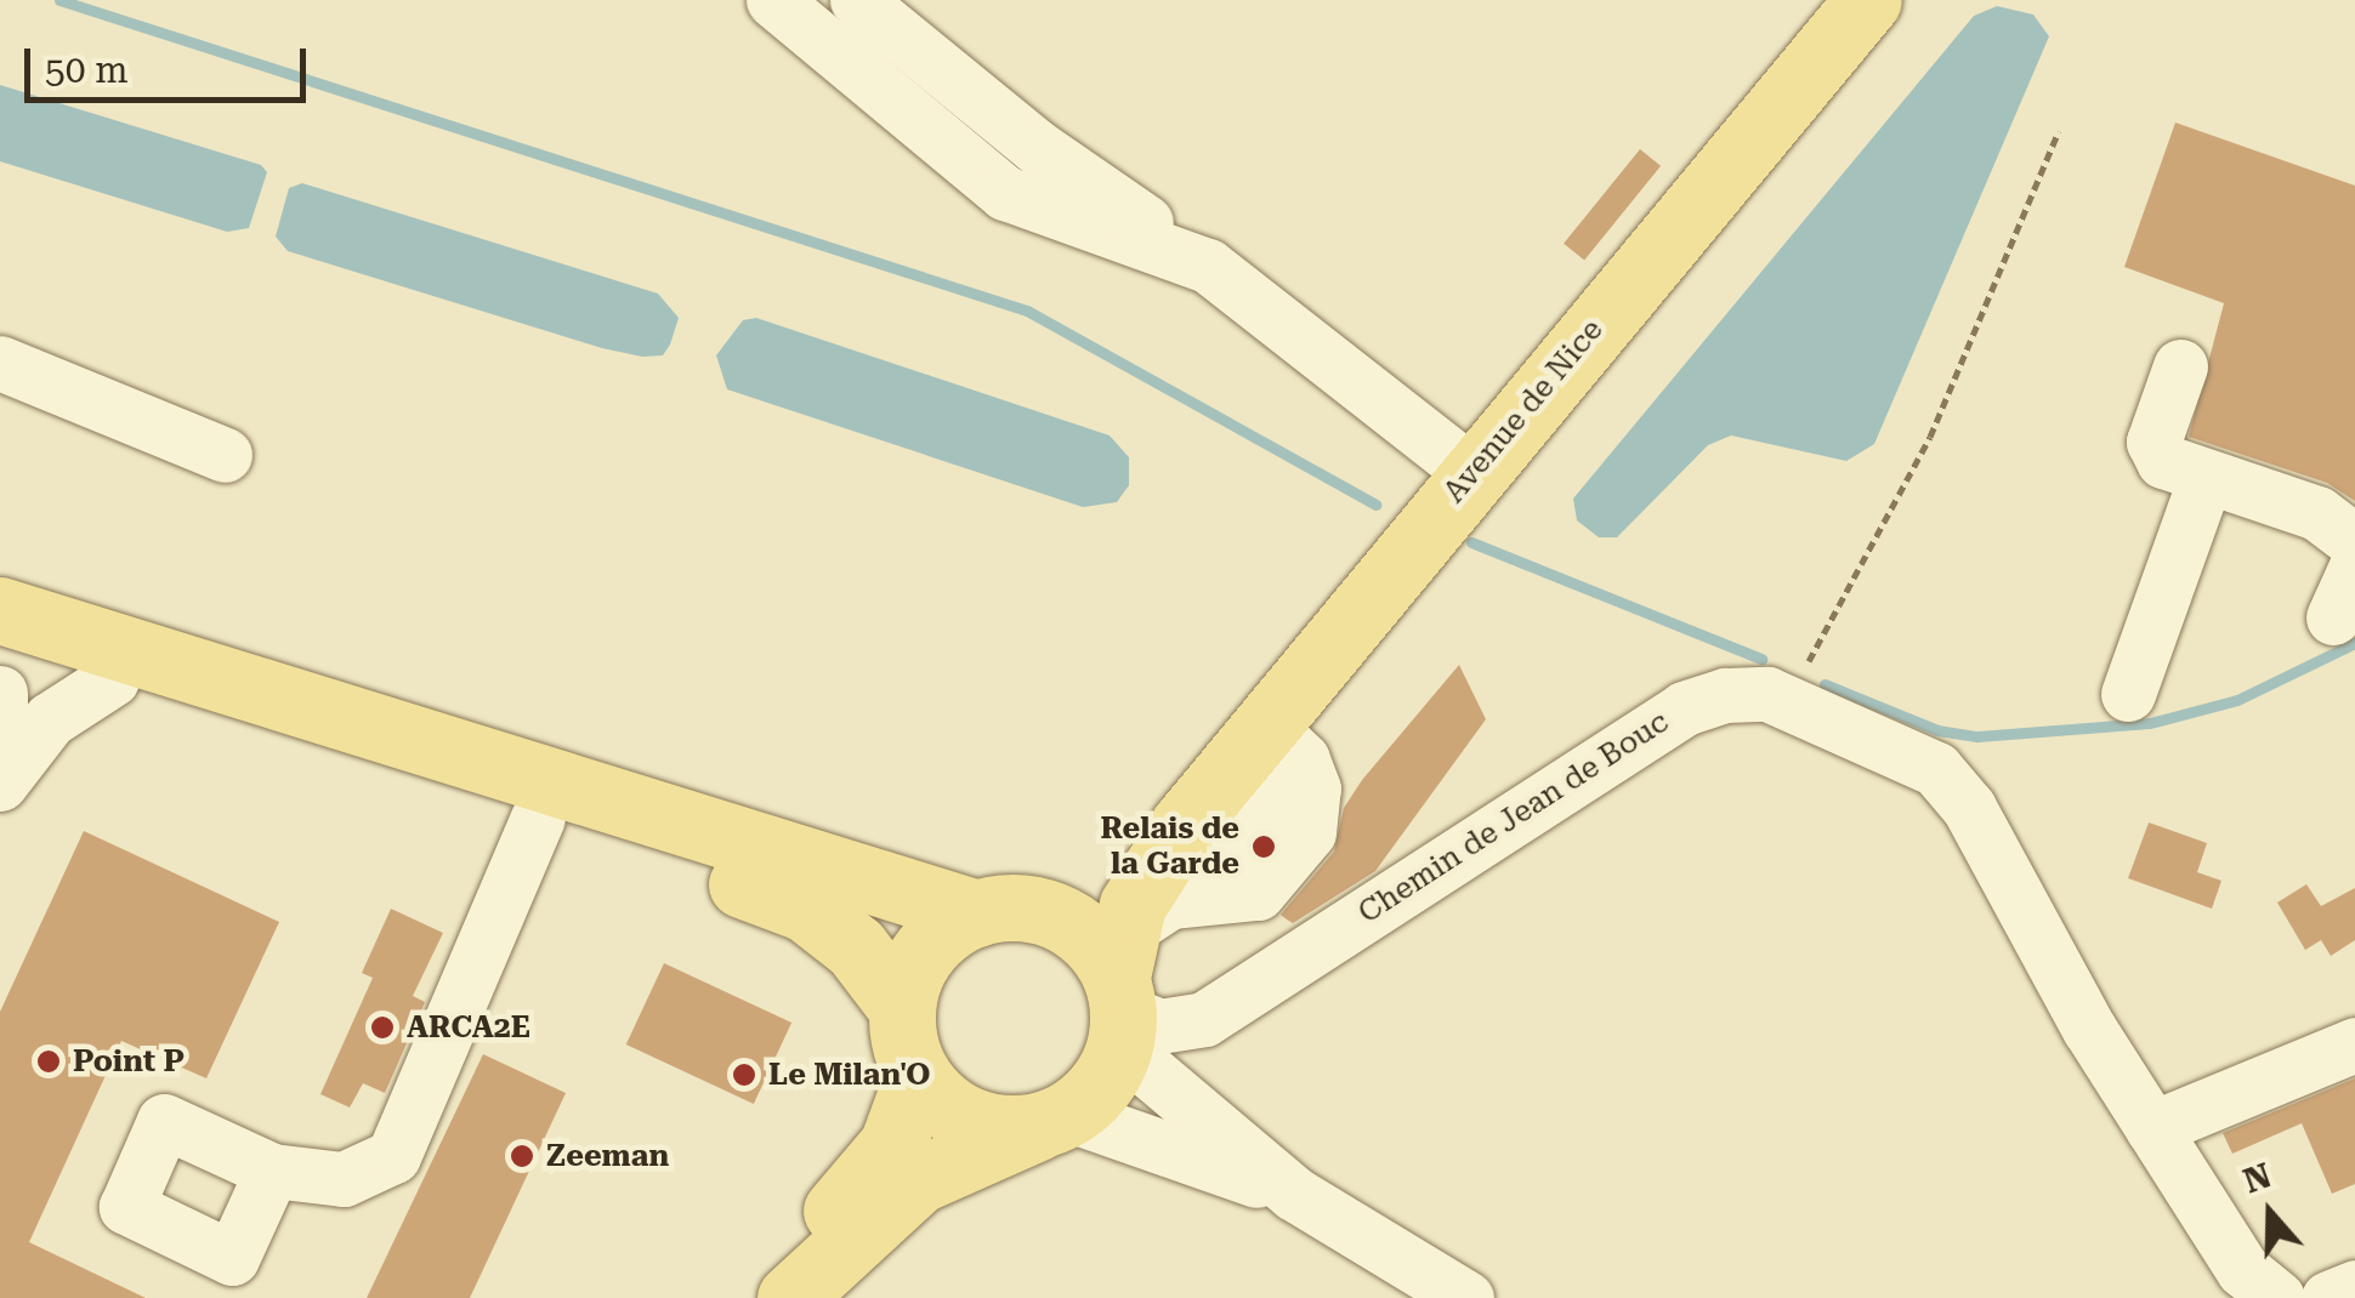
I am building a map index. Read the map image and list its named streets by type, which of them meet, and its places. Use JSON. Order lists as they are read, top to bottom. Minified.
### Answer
{"streets":{"main road":["Avenue de Nice"],"street":["Chemin de Jean de Bouc"]},"crossings":[["Avenue de Nice","Chemin de Jean de Bouc"]],"places":["Relais de la Garde","ARCA2E","Point P","Le Milan'O","Zeeman"],"scale_bar":"50 m","north":"top"}
